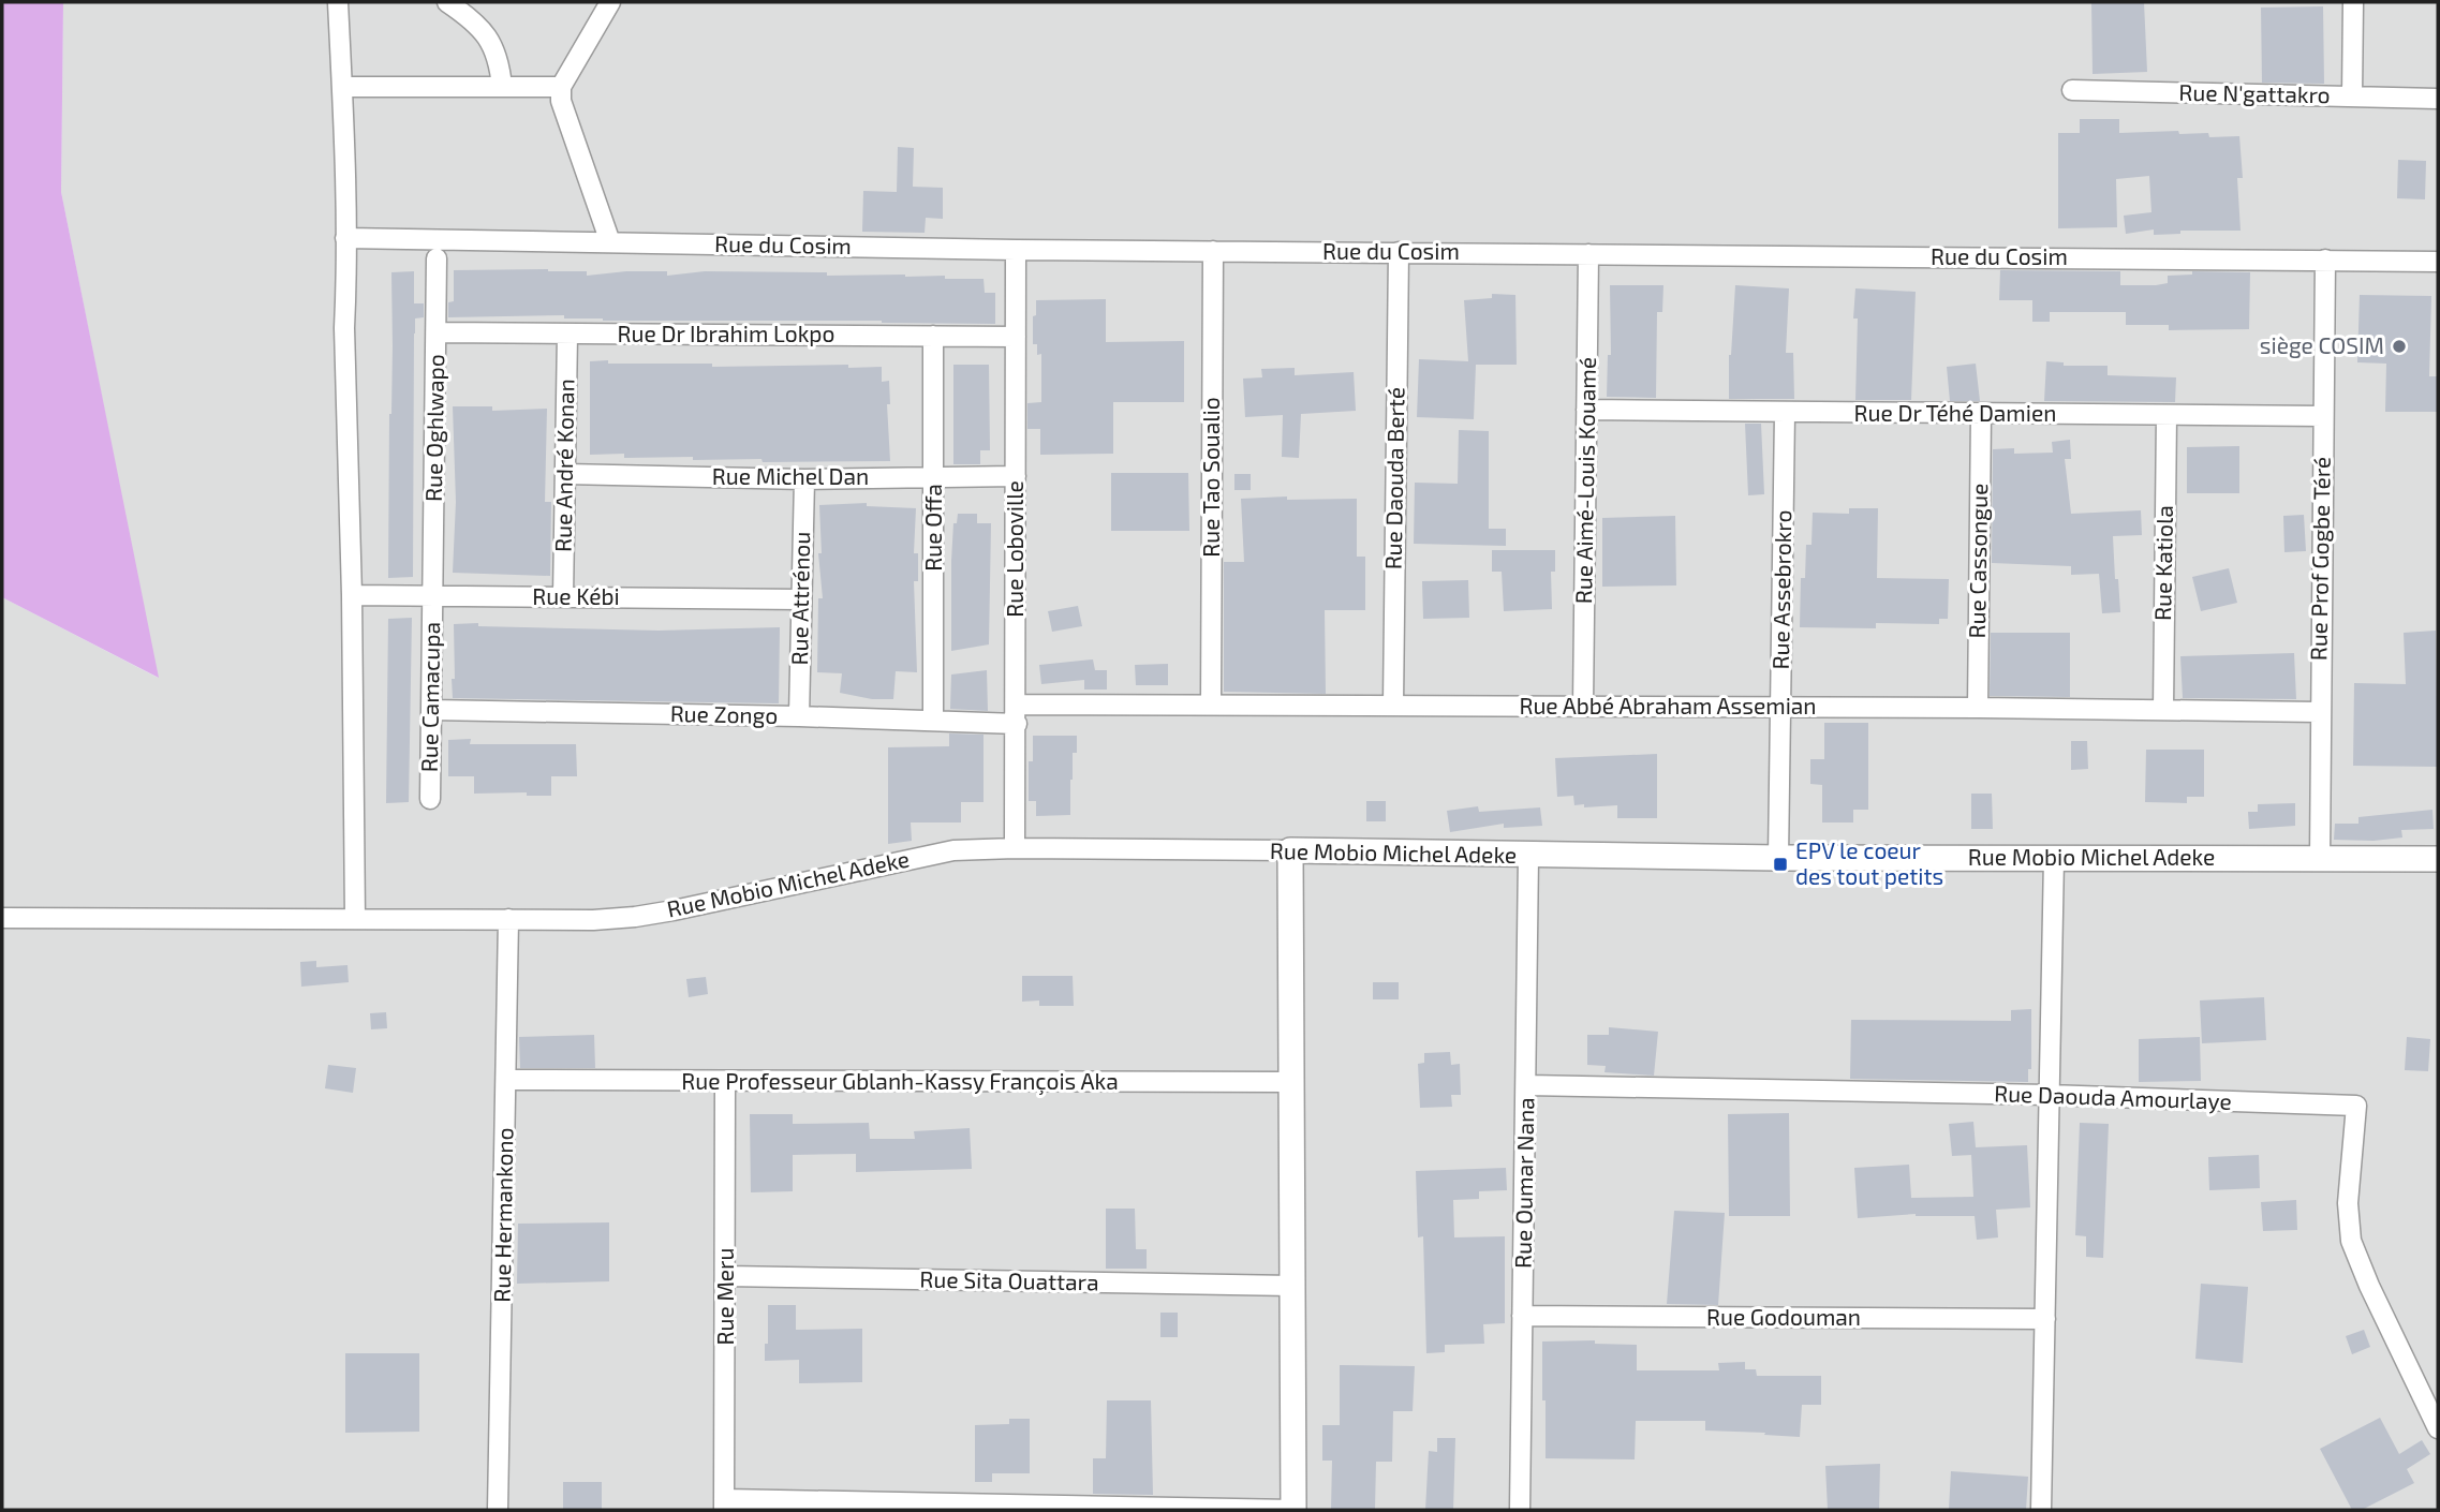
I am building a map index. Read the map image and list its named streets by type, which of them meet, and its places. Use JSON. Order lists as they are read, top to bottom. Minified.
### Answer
{"streets":{"street":["Rue N'gattakro","Rue du Cosim","Rue Dr Ibrahim Lokpo","Rue Dr Téhé Damien","Rue Oghlwapo","Rue André Konan","Rue Michel Dan","Rue Tao Soualio","Rue Daouda Berté","Rue Aimé-Louis Kouamé","Rue Offa","Rue Loboville","Rue Prof Gogbe Téré","Rue Cassongue","Rue Katiola","Rue Assebrokro","Rue Kébi","Rue Attrénou","Rue Camacupa","Rue Abbé Abraham Assemian","Rue Zongo","Rue Mobio Michel Adeke","Rue Professeur Gblanh-Kassy François Aka","Rue Daouda Amourlaye","Rue Oumar Nana","Rue Hermankono","Rue Sita Ouattara","Rue Meru","Rue Godouman"]},"crossings":[["Rue du Cosim","Rue Tao Soualio"],["Rue du Cosim","Rue Daouda Berté"],["Rue du Cosim","Rue Aimé-Louis Kouamé"],["Rue du Cosim","Rue Loboville"],["Rue du Cosim","Rue Prof Gogbe Téré"],["Rue Dr Ibrahim Lokpo","Rue Oghlwapo"],["Rue Dr Ibrahim Lokpo","Rue André Konan"],["Rue Dr Ibrahim Lokpo","Rue Offa"],["Rue Dr Ibrahim Lokpo","Rue Loboville"],["Rue Dr Téhé Damien","Rue Aimé-Louis Kouamé"],["Rue Dr Téhé Damien","Rue Prof Gogbe Téré"],["Rue Dr Téhé Damien","Rue Cassongue"],["Rue Dr Téhé Damien","Rue Katiola"],["Rue Dr Téhé Damien","Rue Assebrokro"],["Rue Oghlwapo","Rue Kébi"],["Rue Oghlwapo","Rue Camacupa"],["Rue André Konan","Rue Michel Dan"],["Rue André Konan","Rue Kébi"],["Rue Michel Dan","Rue Offa"],["Rue Michel Dan","Rue Loboville"],["Rue Michel Dan","Rue Attrénou"],["Rue Tao Soualio","Rue Abbé Abraham Assemian"],["Rue Daouda Berté","Rue Abbé Abraham Assemian"],["Rue Aimé-Louis Kouamé","Rue Abbé Abraham Assemian"],["Rue Offa","Rue Zongo"],["Rue Loboville","Rue Abbé Abraham Assemian"],["Rue Loboville","Rue Zongo"],["Rue Loboville","Rue Mobio Michel Adeke"],["Rue Prof Gogbe Téré","Rue Abbé Abraham Assemian"],["Rue Prof Gogbe Téré","Rue Mobio Michel Adeke"],["Rue Cassongue","Rue Abbé Abraham Assemian"],["Rue Katiola","Rue Abbé Abraham Assemian"],["Rue Assebrokro","Rue Abbé Abraham Assemian"],["Rue Assebrokro","Rue Mobio Michel Adeke"],["Rue Kébi","Rue Attrénou"],["Rue Kébi","Rue Camacupa"],["Rue Attrénou","Rue Zongo"],["Rue Camacupa","Rue Zongo"],["Rue Abbé Abraham Assemian","Rue Zongo"],["Rue Mobio Michel Adeke","Rue Oumar Nana"],["Rue Mobio Michel Adeke","Rue Hermankono"],["Rue Professeur Gblanh-Kassy François Aka","Rue Hermankono"],["Rue Professeur Gblanh-Kassy François Aka","Rue Meru"],["Rue Daouda Amourlaye","Rue Oumar Nana"],["Rue Oumar Nana","Rue Godouman"],["Rue Sita Ouattara","Rue Meru"]],"places":{"other":["siège COSIM"],"transit":["EPV le coeur des tout petits"]}}
